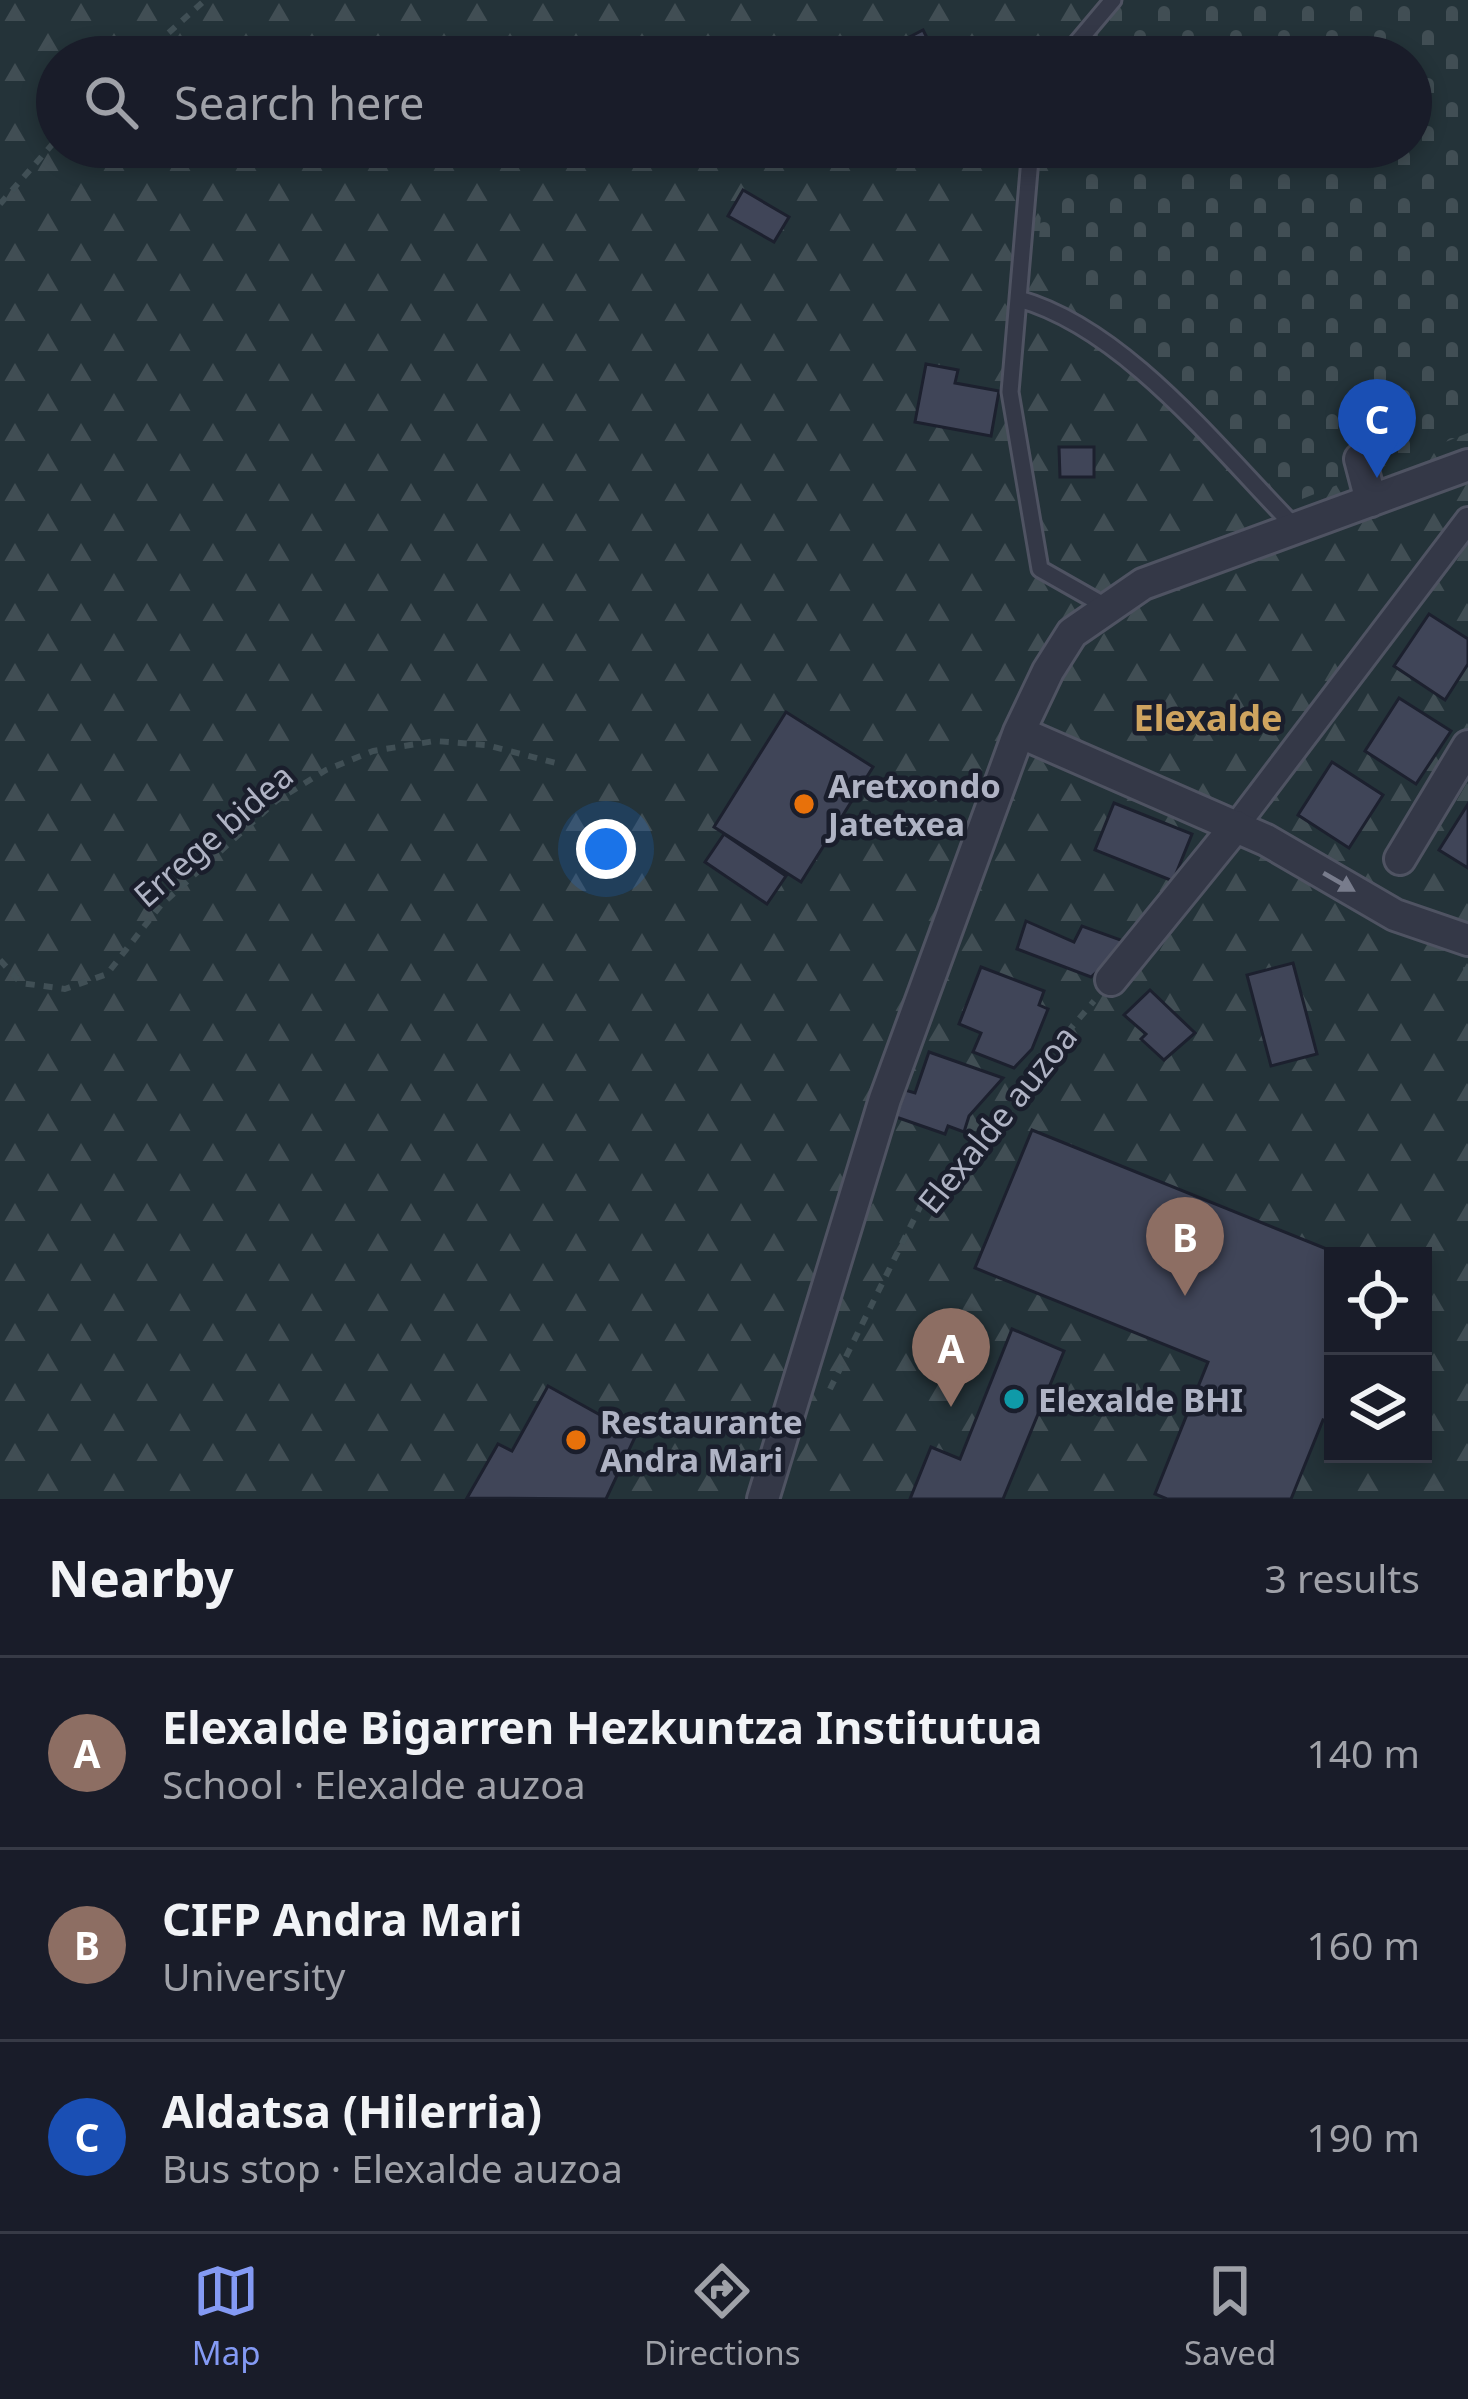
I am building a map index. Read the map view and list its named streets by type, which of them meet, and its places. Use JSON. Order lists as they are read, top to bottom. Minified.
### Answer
{"streets":{"path":["Errege bidea","Elexalde auzoa"]},"districts":["Elexalde"],"places":["Aretxondo Jatetxea","Elexalde BHI","Restaurante Andra Mari"],"page":{"search":"Search here","pins":["C","B","A"],"heading":["Nearby","3 results"],"list":[{"mark":"A","name":"Elexalde Bigarren Hezkuntza Institutua","note":"School · Elexalde auzoa","value":"140 m"},{"mark":"B","name":"CIFP Andra Mari","note":"University","value":"160 m"},{"mark":"C","name":"Aldatsa (Hilerria)","note":"Bus stop · Elexalde auzoa","value":"190 m"}],"nav":["Map","Directions","Saved"]}}
